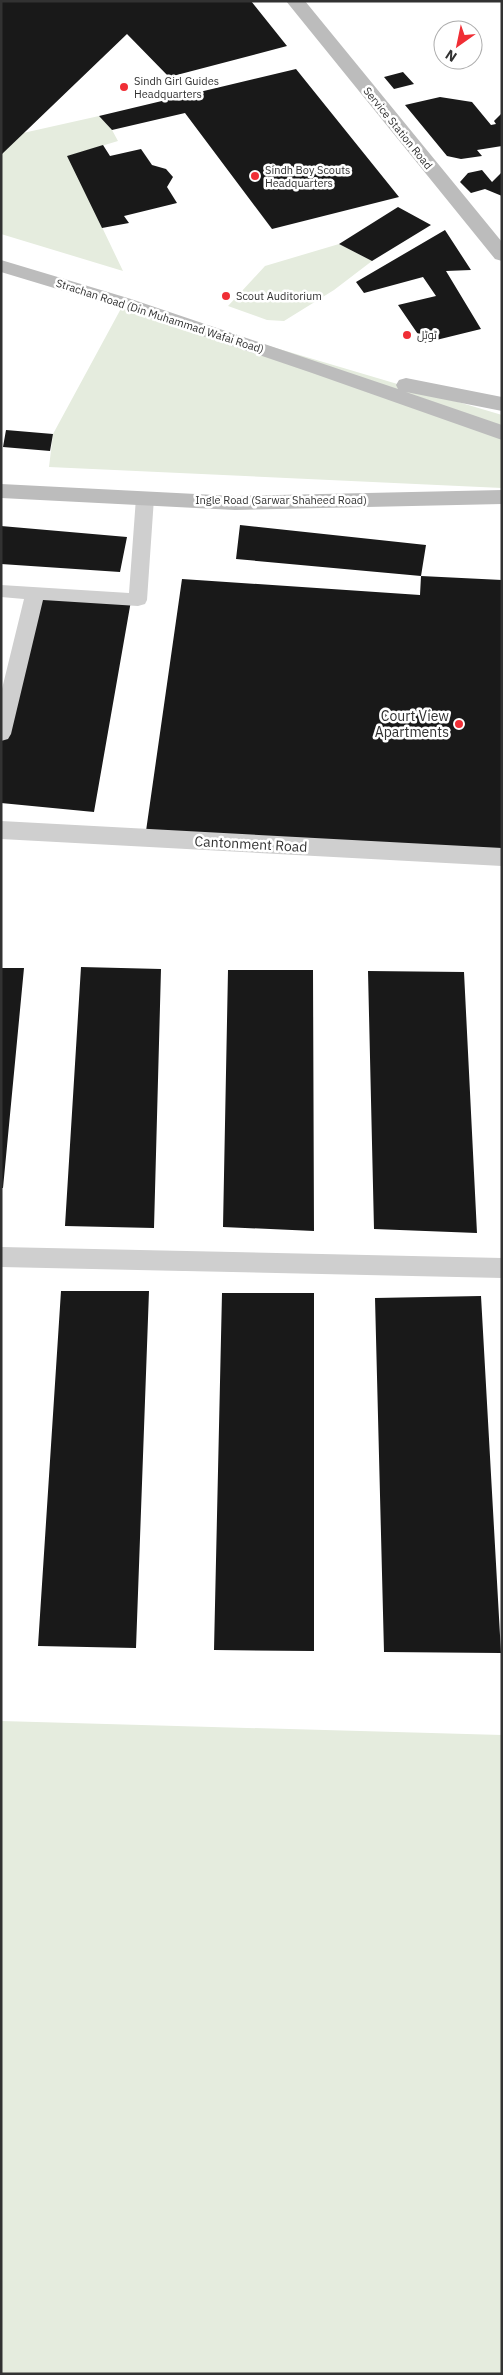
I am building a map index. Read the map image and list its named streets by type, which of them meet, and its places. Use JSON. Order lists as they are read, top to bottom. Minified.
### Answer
{"streets":{"main road":["Service Station Road","Strachan Road (Din Muhammad Wafai Road)","Ingle Road (Sarwar Shaheed Road)"],"street":["Cantonment Road"]},"places":["Sindh Girl Guides Headquarters","Sindh Boy Scouts Headquarters","Scout Auditorium","ٹوٹل","Court View Apartments"],"north":"bottom left"}
